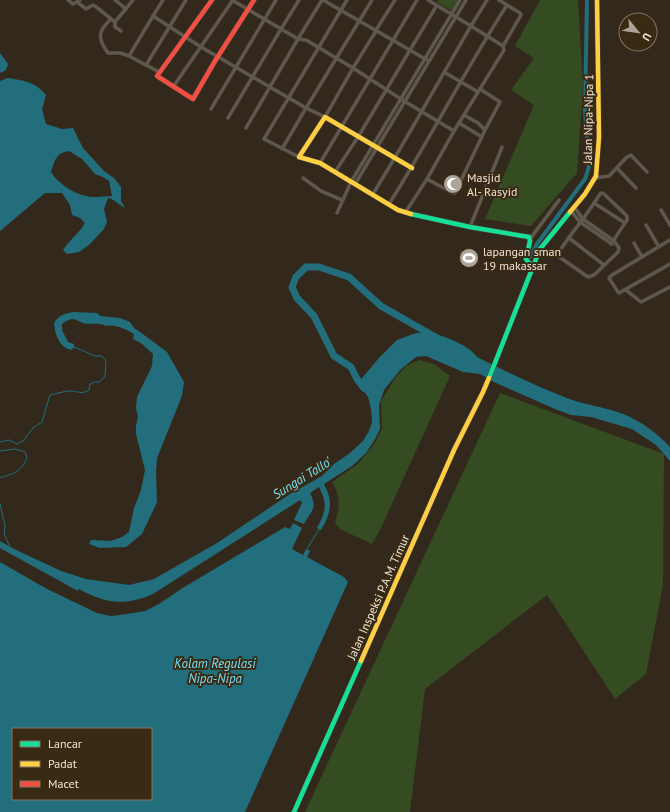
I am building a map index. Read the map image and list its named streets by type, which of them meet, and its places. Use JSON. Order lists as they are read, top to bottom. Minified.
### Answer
{"streets":{"street":["Jalan Nipa-Nipa 1","Jalan Inspeksi P.A.M. Timur"]},"crossings":[["Jalan Nipa-Nipa 1","Jalan Inspeksi P.A.M. Timur"]],"water":["Sungai Tallo'","Kolam Regulasi Nipa-Nipa"],"places":{"mosque":["Masjid Al- Rasyid"],"sports":["lapangan sman 19 makassar"]},"legend":["Lancar","Padat","Macet"],"north":"bottom right"}
